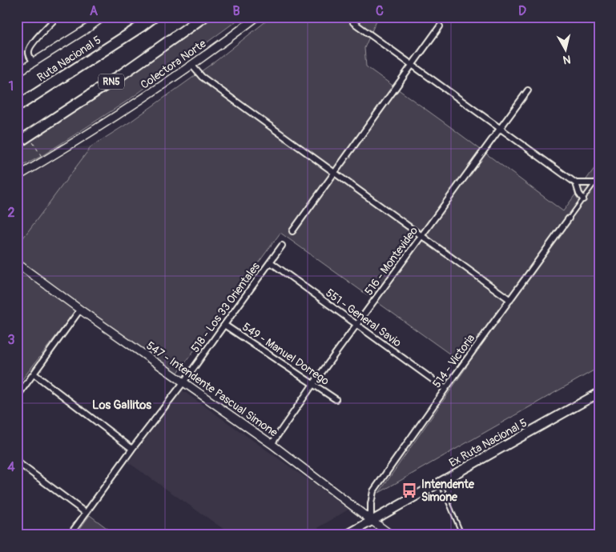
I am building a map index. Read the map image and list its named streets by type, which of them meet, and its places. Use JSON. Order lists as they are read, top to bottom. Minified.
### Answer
{"streets":{"highway":["Ruta Nacional 5","RN5"],"main road":["Ex Ruta Nacional 5"],"street":["Colectora Norte","516 - Montevideo","518 - Los 33 Orientales","551 - General Savio","549 - Manuel Dorrego","514 - Victoria","547 - Intendente Pascual Simone"]},"crossings":[["516 - Montevideo","551 - General Savio"],["516 - Montevideo","549 - Manuel Dorrego"],["516 - Montevideo","547 - Intendente Pascual Simone"],["518 - Los 33 Orientales","551 - General Savio"],["518 - Los 33 Orientales","549 - Manuel Dorrego"],["518 - Los 33 Orientales","547 - Intendente Pascual Simone"],["551 - General Savio","514 - Victoria"],["514 - Victoria","547 - Intendente Pascual Simone"],["514 - Victoria","Ex Ruta Nacional 5"],["547 - Intendente Pascual Simone","Ex Ruta Nacional 5"]],"districts":["Los Gallitos"],"places":{"bus stop":["Intendente Simone"]},"north":"bottom","grid":{"columns":["A","B","C","D"],"rows":["1","2","3","4"]}}
